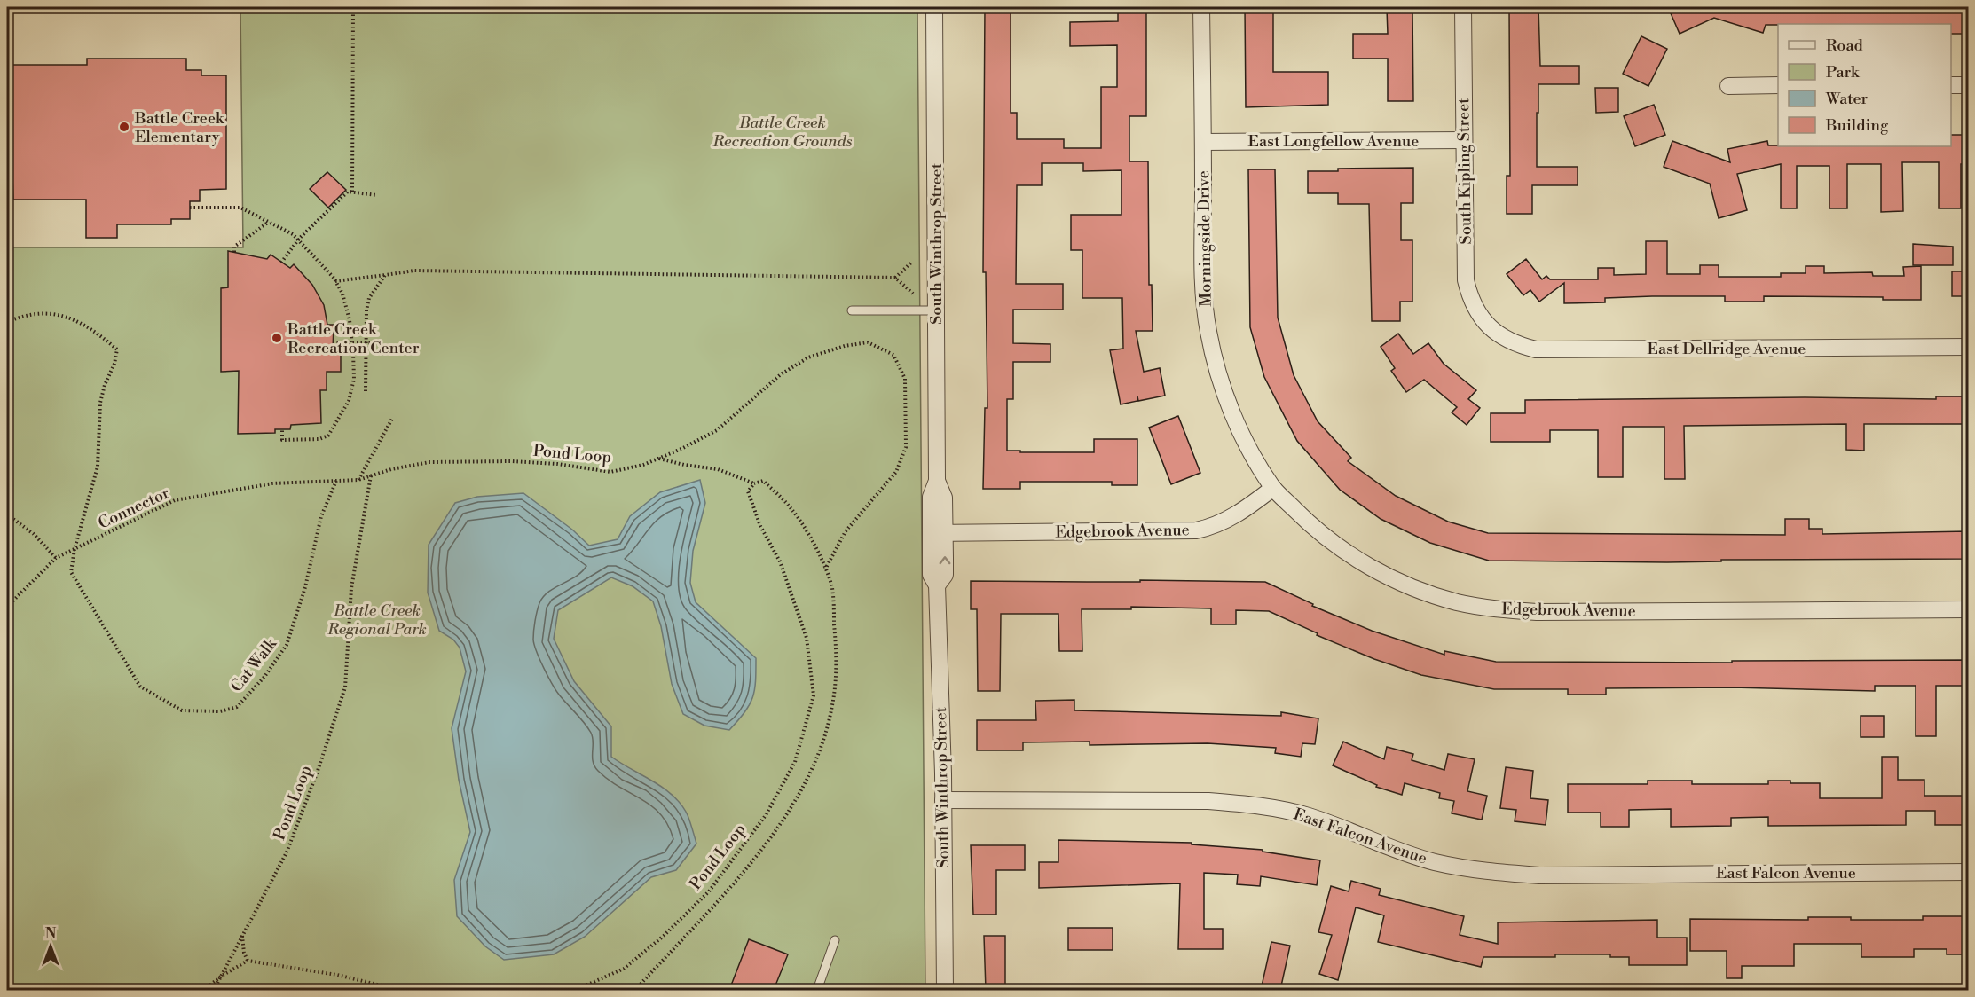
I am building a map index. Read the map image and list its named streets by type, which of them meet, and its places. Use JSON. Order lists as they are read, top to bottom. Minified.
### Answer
{"streets":{"street":["East Longfellow Avenue","South Kipling Street","Morningside Drive","South Winthrop Street","East Dellridge Avenue","Edgebrook Avenue","East Falcon Avenue"],"path":["Pond Loop","Connector","Cat Walk"]},"crossings":[["East Longfellow Avenue","South Kipling Street"],["East Longfellow Avenue","Morningside Drive"],["South Kipling Street","East Dellridge Avenue"],["Morningside Drive","Edgebrook Avenue"],["South Winthrop Street","Edgebrook Avenue"],["South Winthrop Street","East Falcon Avenue"],["Pond Loop","Connector"],["Connector","Cat Walk"]],"parks":["Battle Creek Recreation Grounds","Battle Creek Regional Park"],"places":["Battle Creek Elementary","Battle Creek Recreation Center"],"legend":["Road","Park","Water","Building"],"north":"top"}
